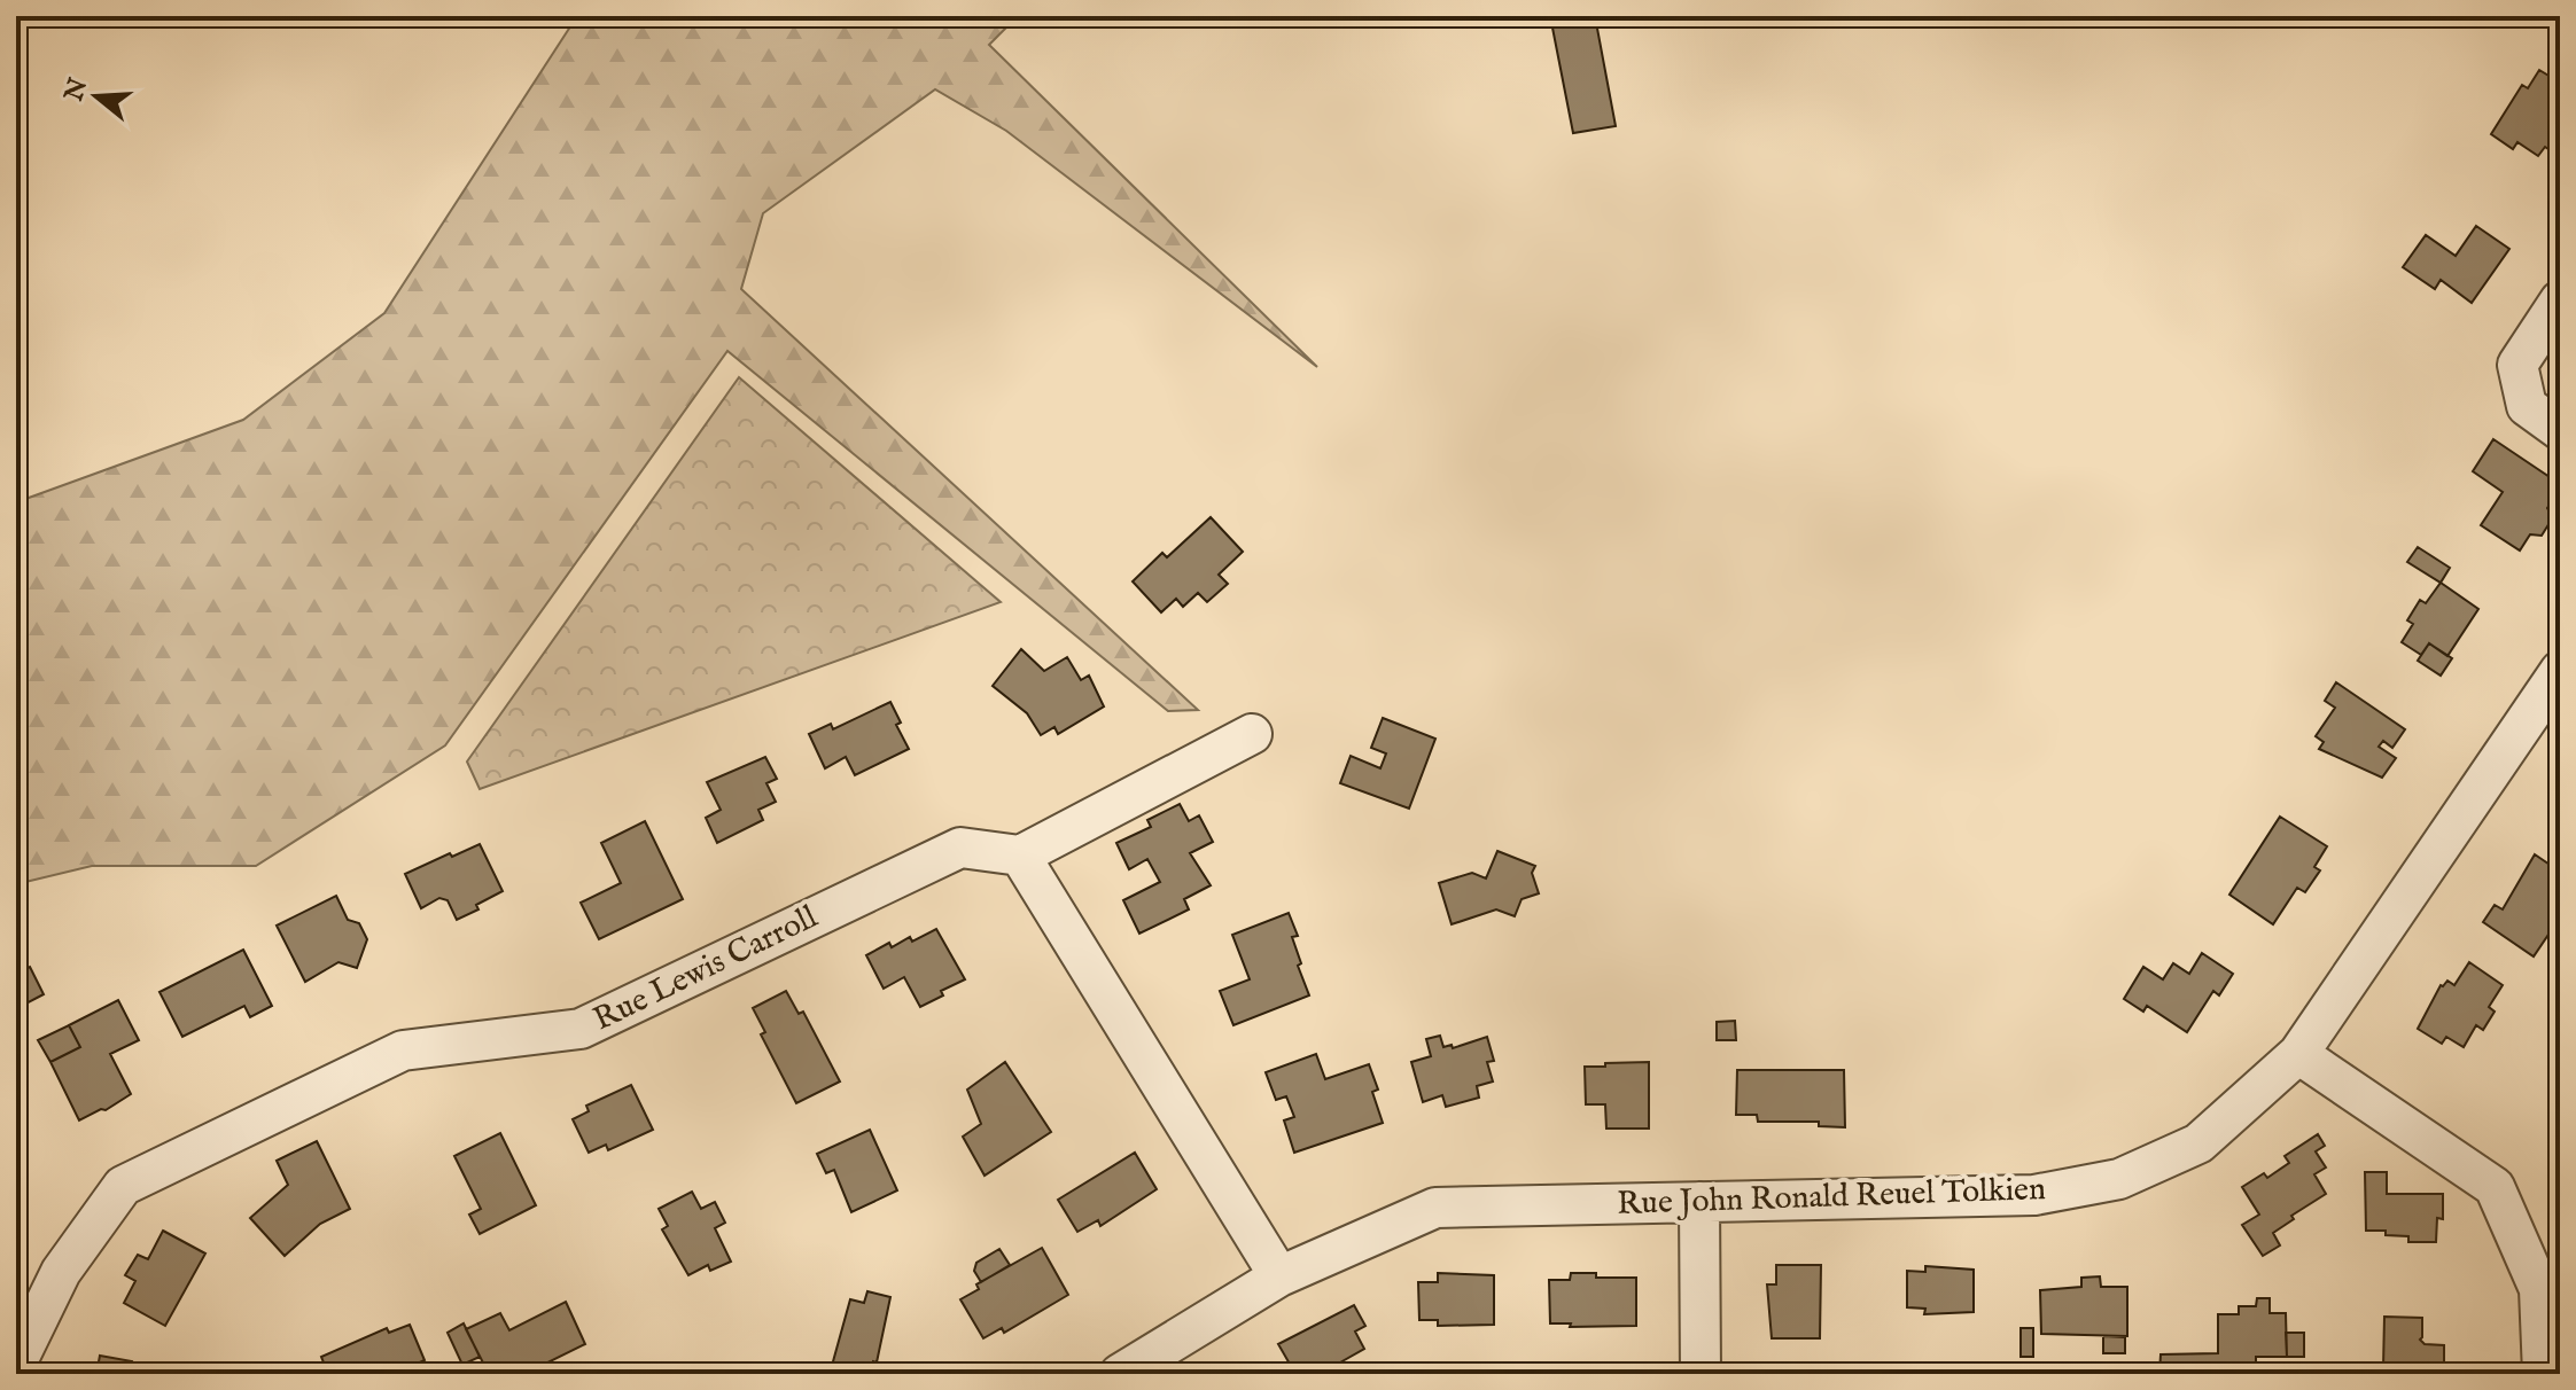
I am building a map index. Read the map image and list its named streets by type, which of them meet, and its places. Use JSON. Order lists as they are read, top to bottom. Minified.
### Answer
{"streets":{"street":["Rue Lewis Carroll","Rue John Ronald Reuel Tolkien"]},"north":"left"}
